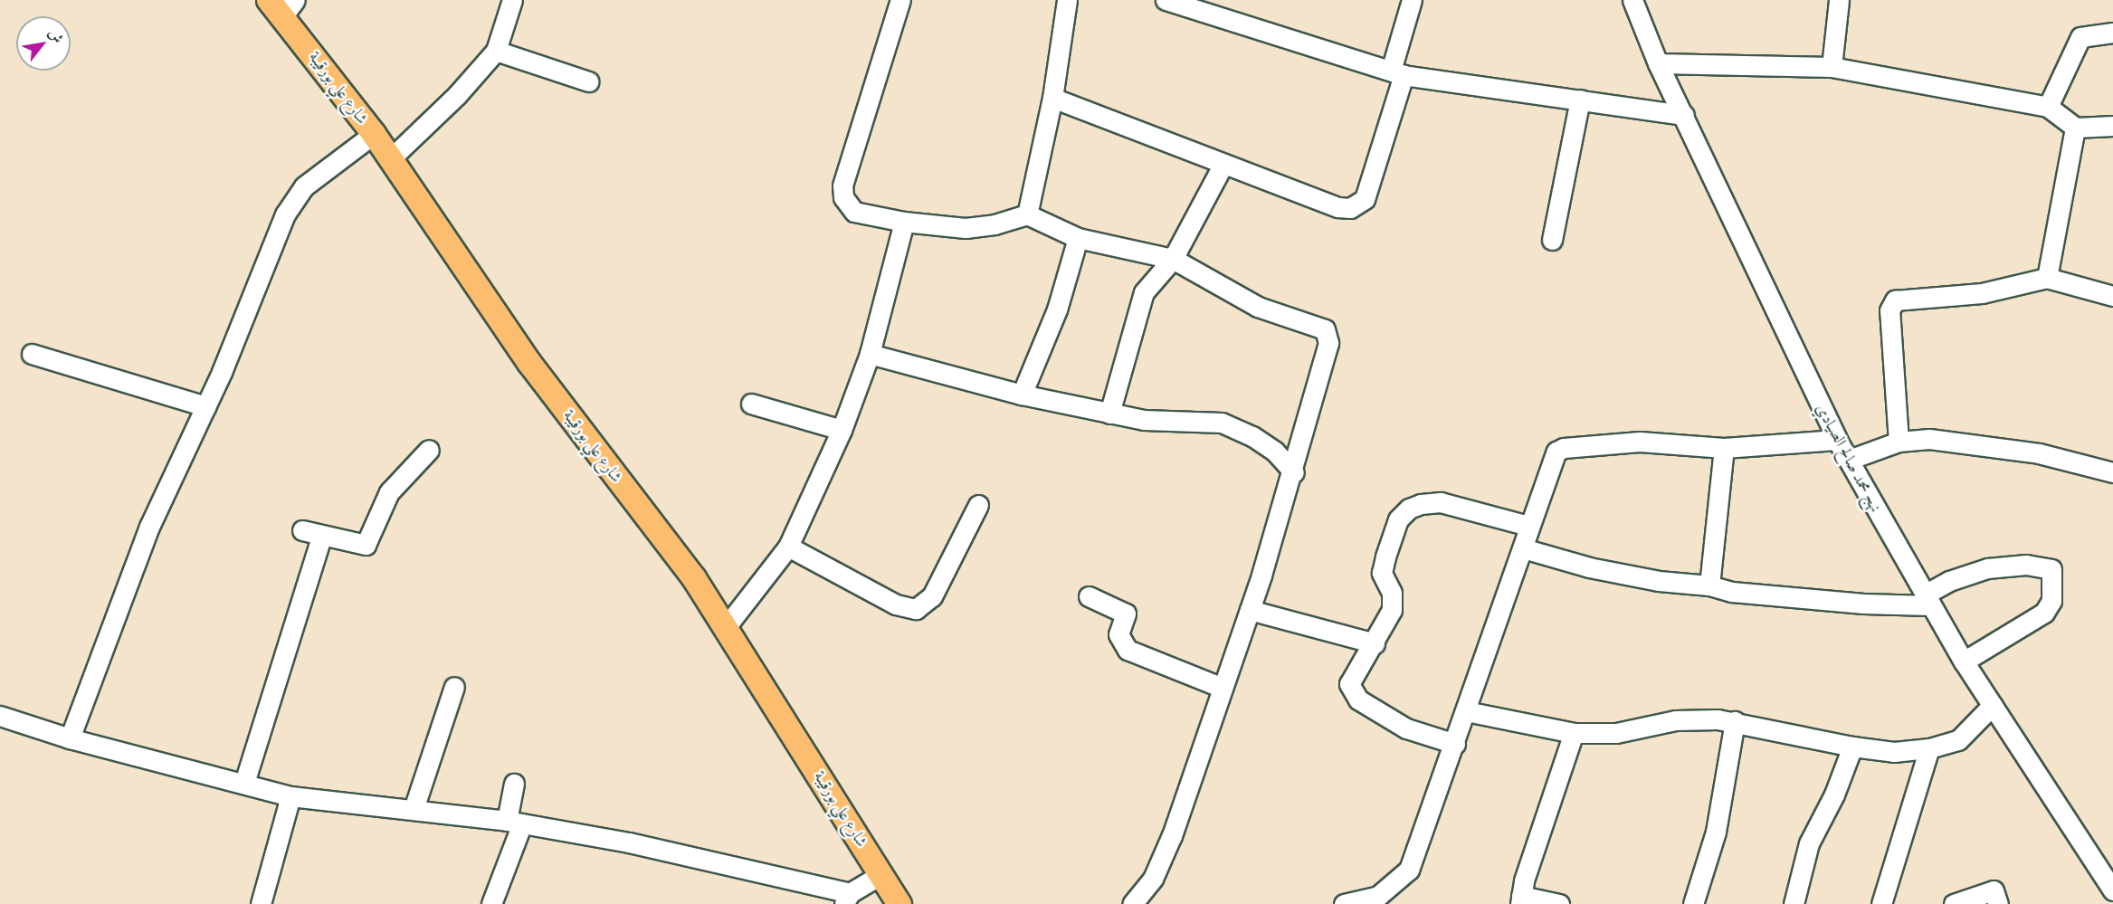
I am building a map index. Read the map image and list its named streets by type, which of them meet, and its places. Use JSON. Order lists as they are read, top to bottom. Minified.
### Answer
{"streets":{"main road":["شارع علي بورقيبة"],"street":["نهج محمد صالح الصيادي"]},"north":"top right"}
